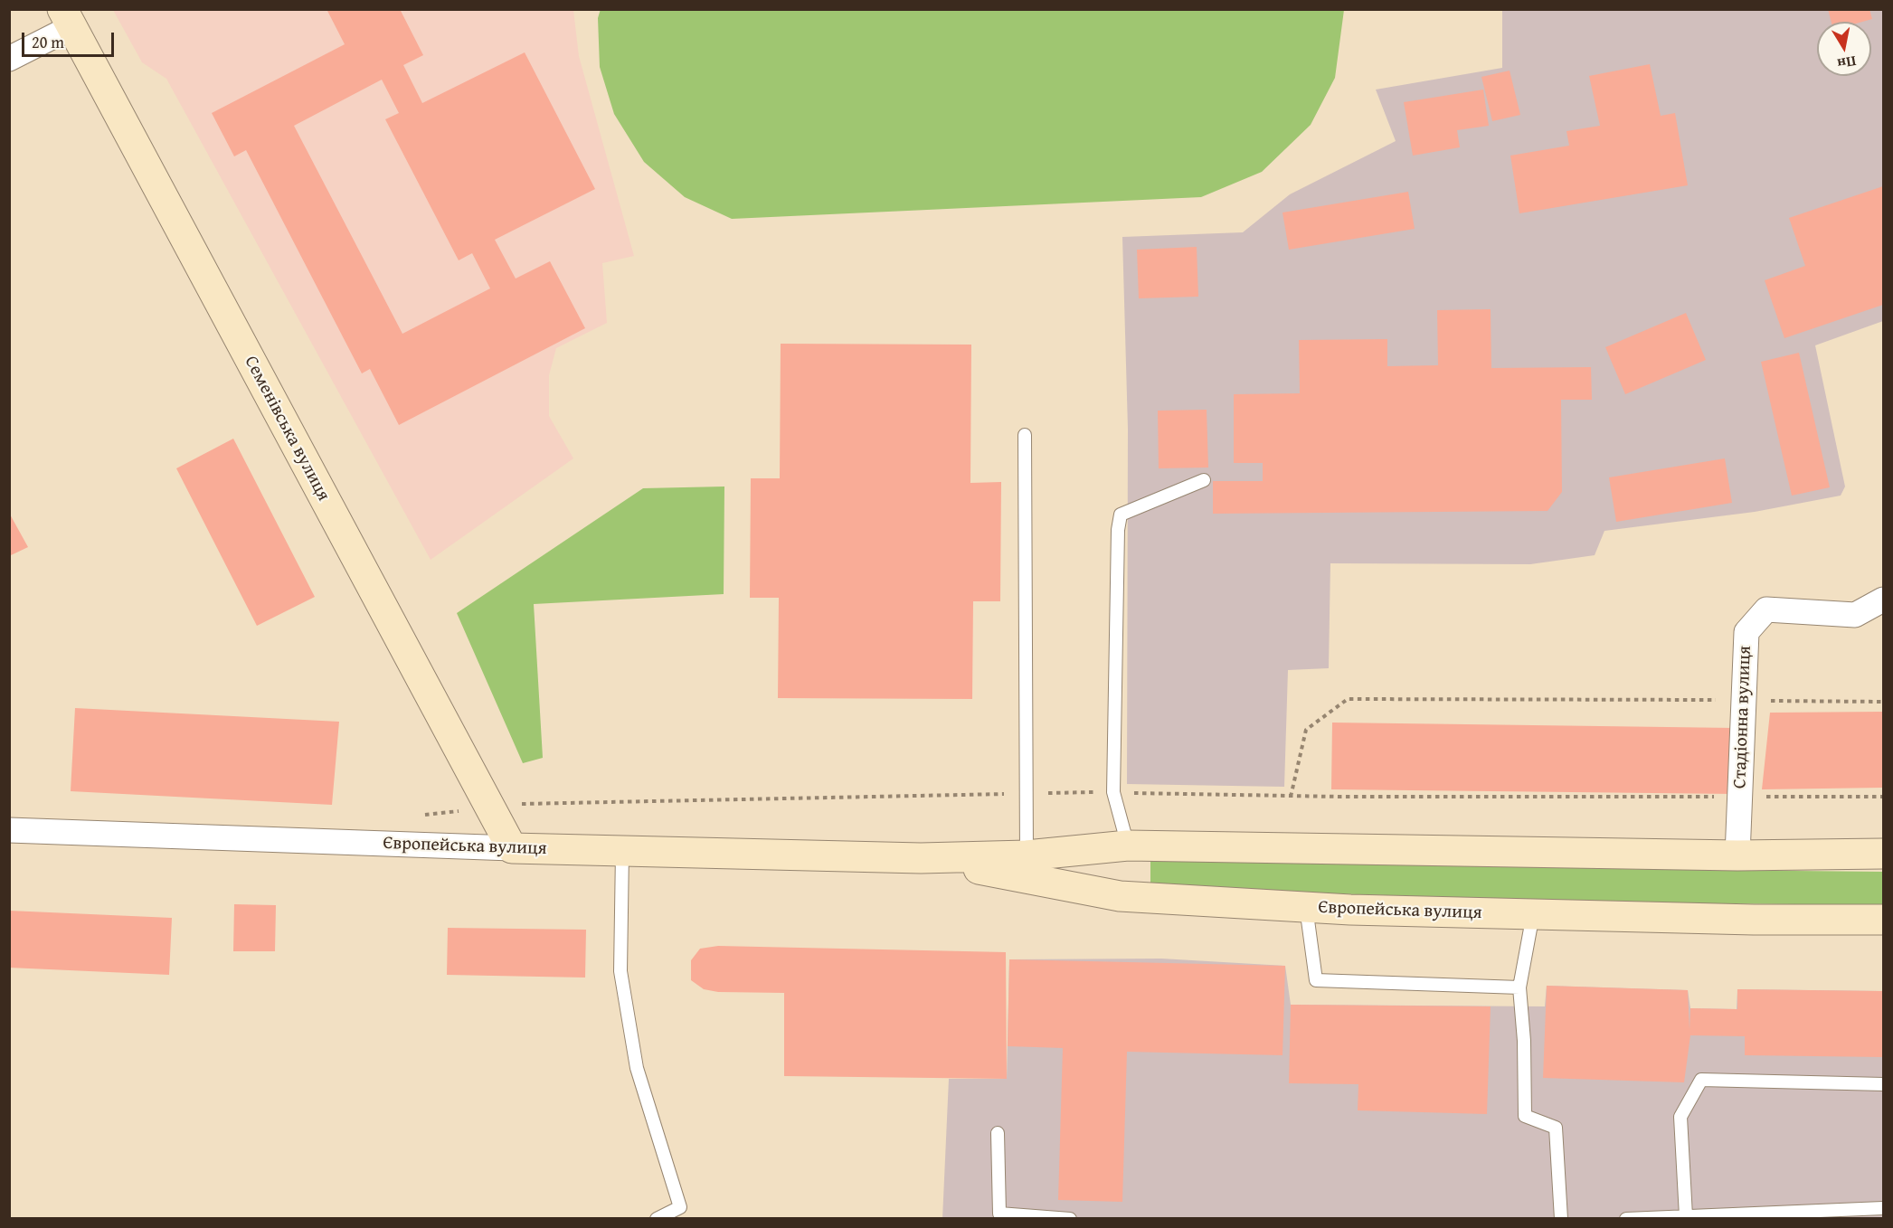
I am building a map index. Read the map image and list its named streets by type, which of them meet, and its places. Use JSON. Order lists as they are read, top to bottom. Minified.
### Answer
{"streets":{"street":["Семенівська вулиця","Стадіонна вулиця","Європейська вулиця"]},"crossings":[["Семенівська вулиця","Європейська вулиця"],["Стадіонна вулиця","Європейська вулиця"]],"scale_bar":"20 m","north":"bottom"}
